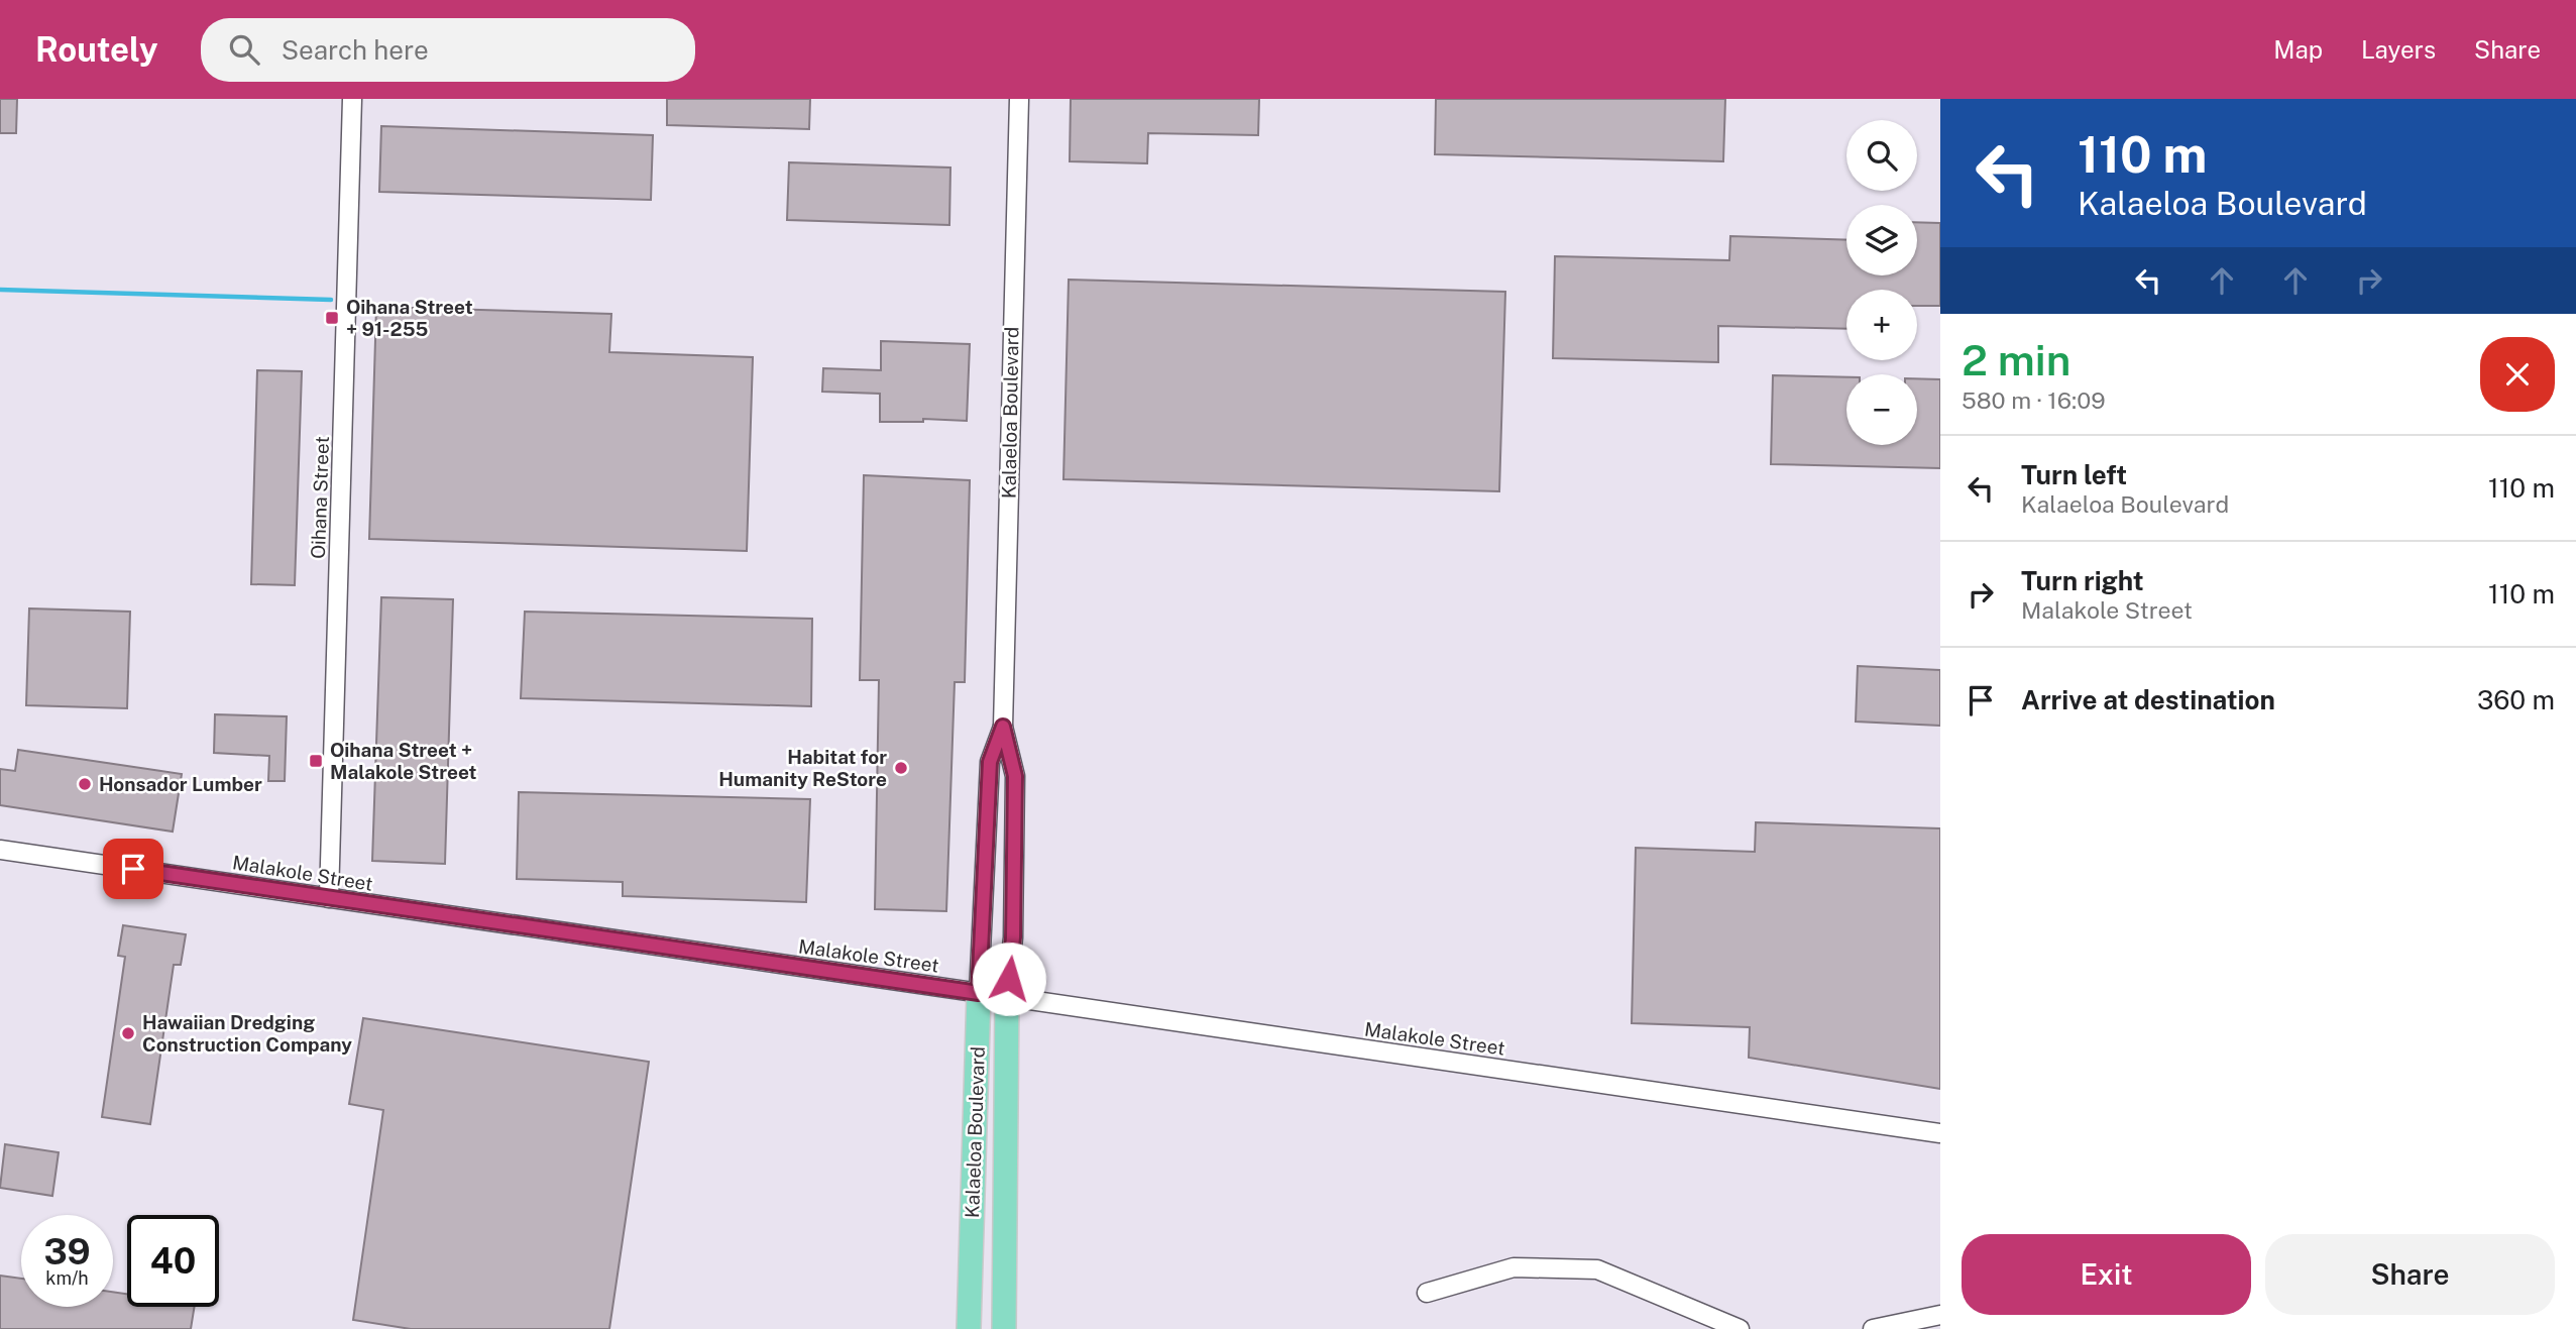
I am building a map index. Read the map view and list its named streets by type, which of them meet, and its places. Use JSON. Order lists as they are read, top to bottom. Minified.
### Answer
{"streets":{"main road":["Kalaeloa Boulevard"],"street":["Oihana Street","Malakole Street"]},"crossings":[["Kalaeloa Boulevard","Malakole Street"],["Oihana Street","Malakole Street"]],"places":{"transit":["Oihana Street + 91-255","Oihana Street + Malakole Street"],"other":["Habitat for Humanity ReStore","Honsador Lumber","Hawaiian Dredging Construction Company"]},"page":{"header":"Routely","search":"Search here","nav":["Map","Layers","Share"],"turn":["110 m","Kalaeloa Boulevard"],"map_buttons":["+","−"],"heading":["2 min","580 m · 16:09"],"list":[{"name":"Turn left","note":"Kalaeloa Boulevard","value":"110 m"},{"name":"Turn right","note":"Malakole Street","value":"110 m"},{"name":"Arrive at destination","value":"360 m"}],"speed":"39 km/h","limit":"40","buttons":["Exit","Share"]}}
